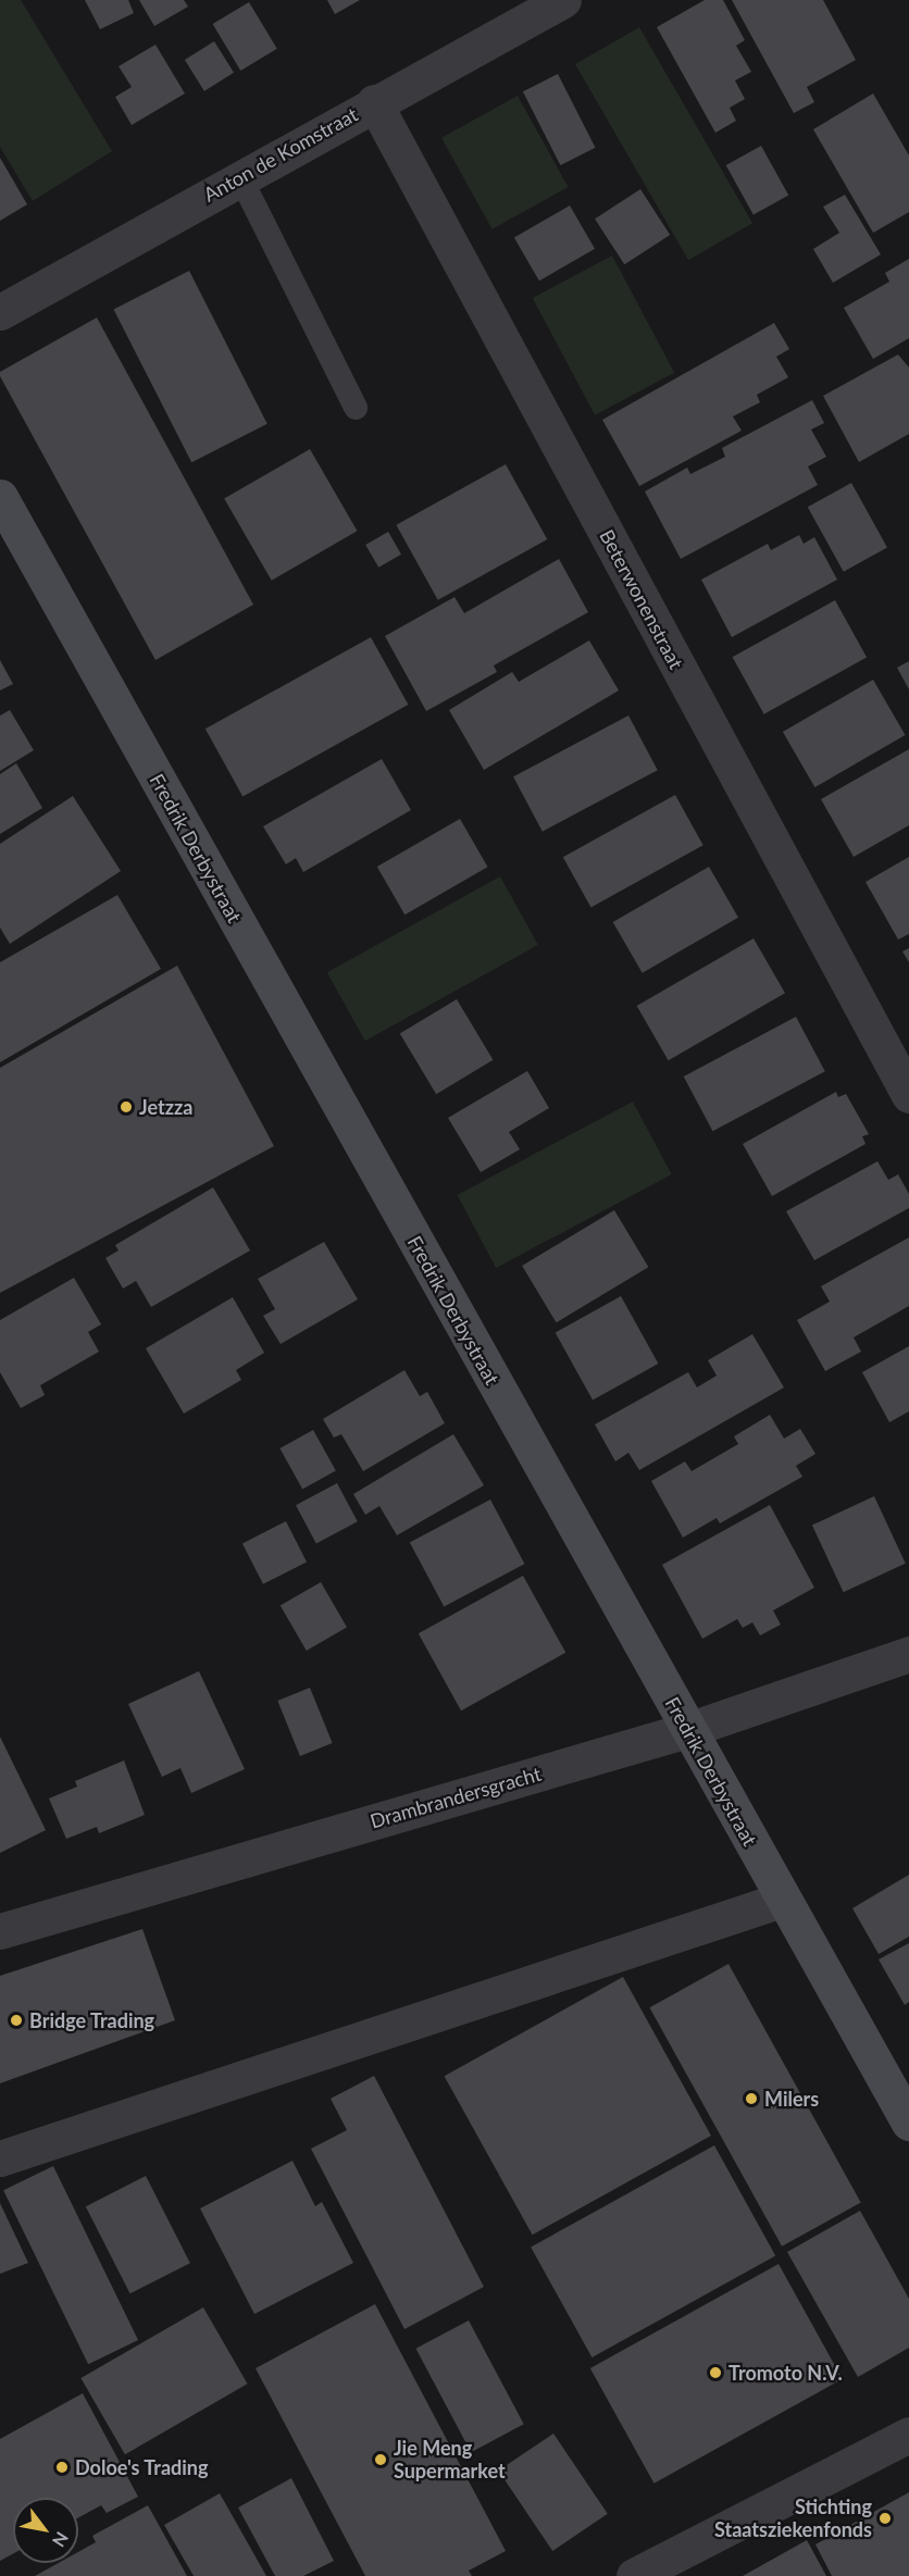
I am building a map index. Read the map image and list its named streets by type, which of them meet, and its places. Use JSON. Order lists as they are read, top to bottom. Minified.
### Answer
{"streets":{"main road":["Fredrik Derbystraat"],"street":["Anton de Komstraat","Beterwonenstraat","Drambrandersgracht"]},"crossings":[["Anton de Komstraat","Beterwonenstraat"],["Fredrik Derbystraat","Drambrandersgracht"]],"places":["Jetzza","Bridge Trading","Milers","Tromoto N.V.","Jie Meng Supermarket","Doloe's Trading","Stichting Staatsziekenfonds"],"north":"bottom right"}
